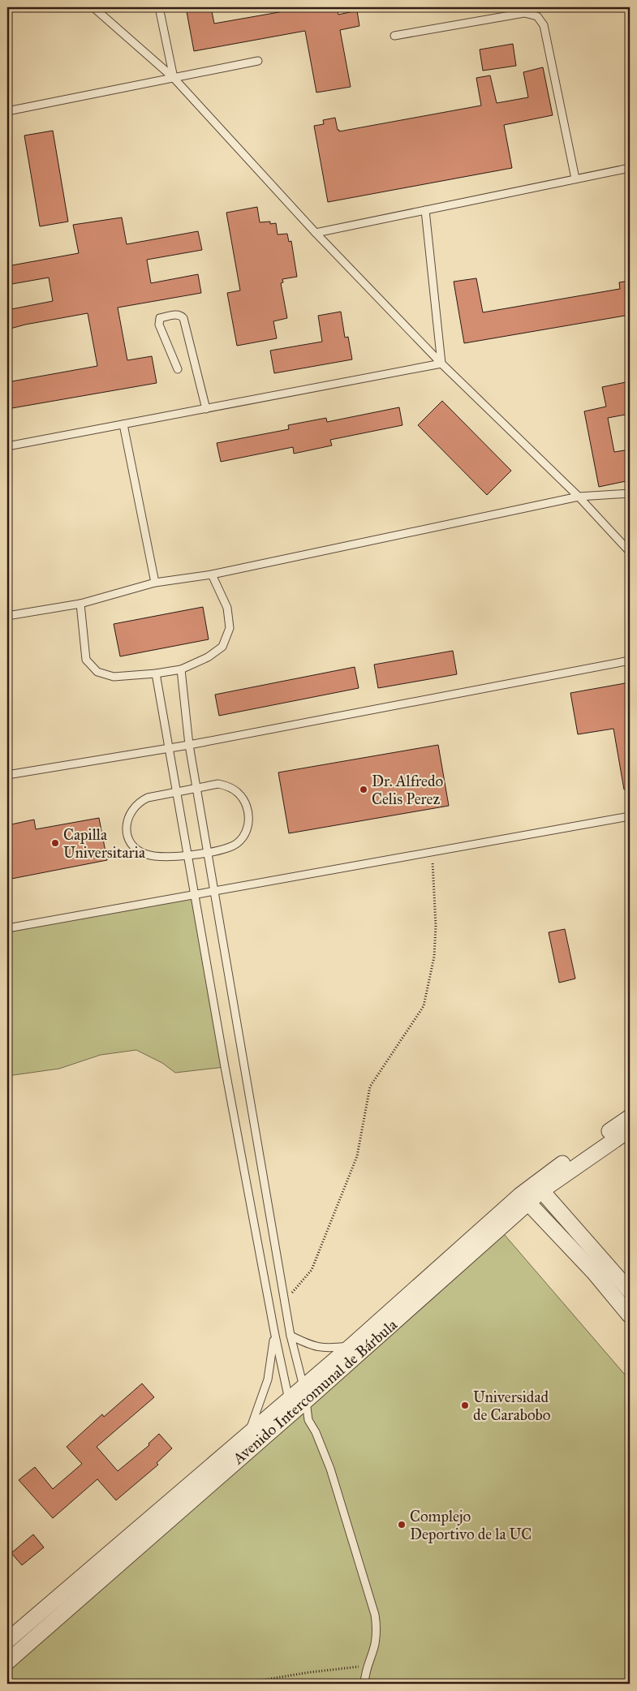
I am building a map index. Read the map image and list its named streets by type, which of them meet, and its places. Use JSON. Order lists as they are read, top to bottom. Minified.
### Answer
{"streets":{"street":["Avenido Intercomunal de Bárbula"]},"places":["Dr. Alfredo Celis Perez","Capilla Universitaria","Universidad de Carabobo","Complejo Deportivo de la UC"]}
